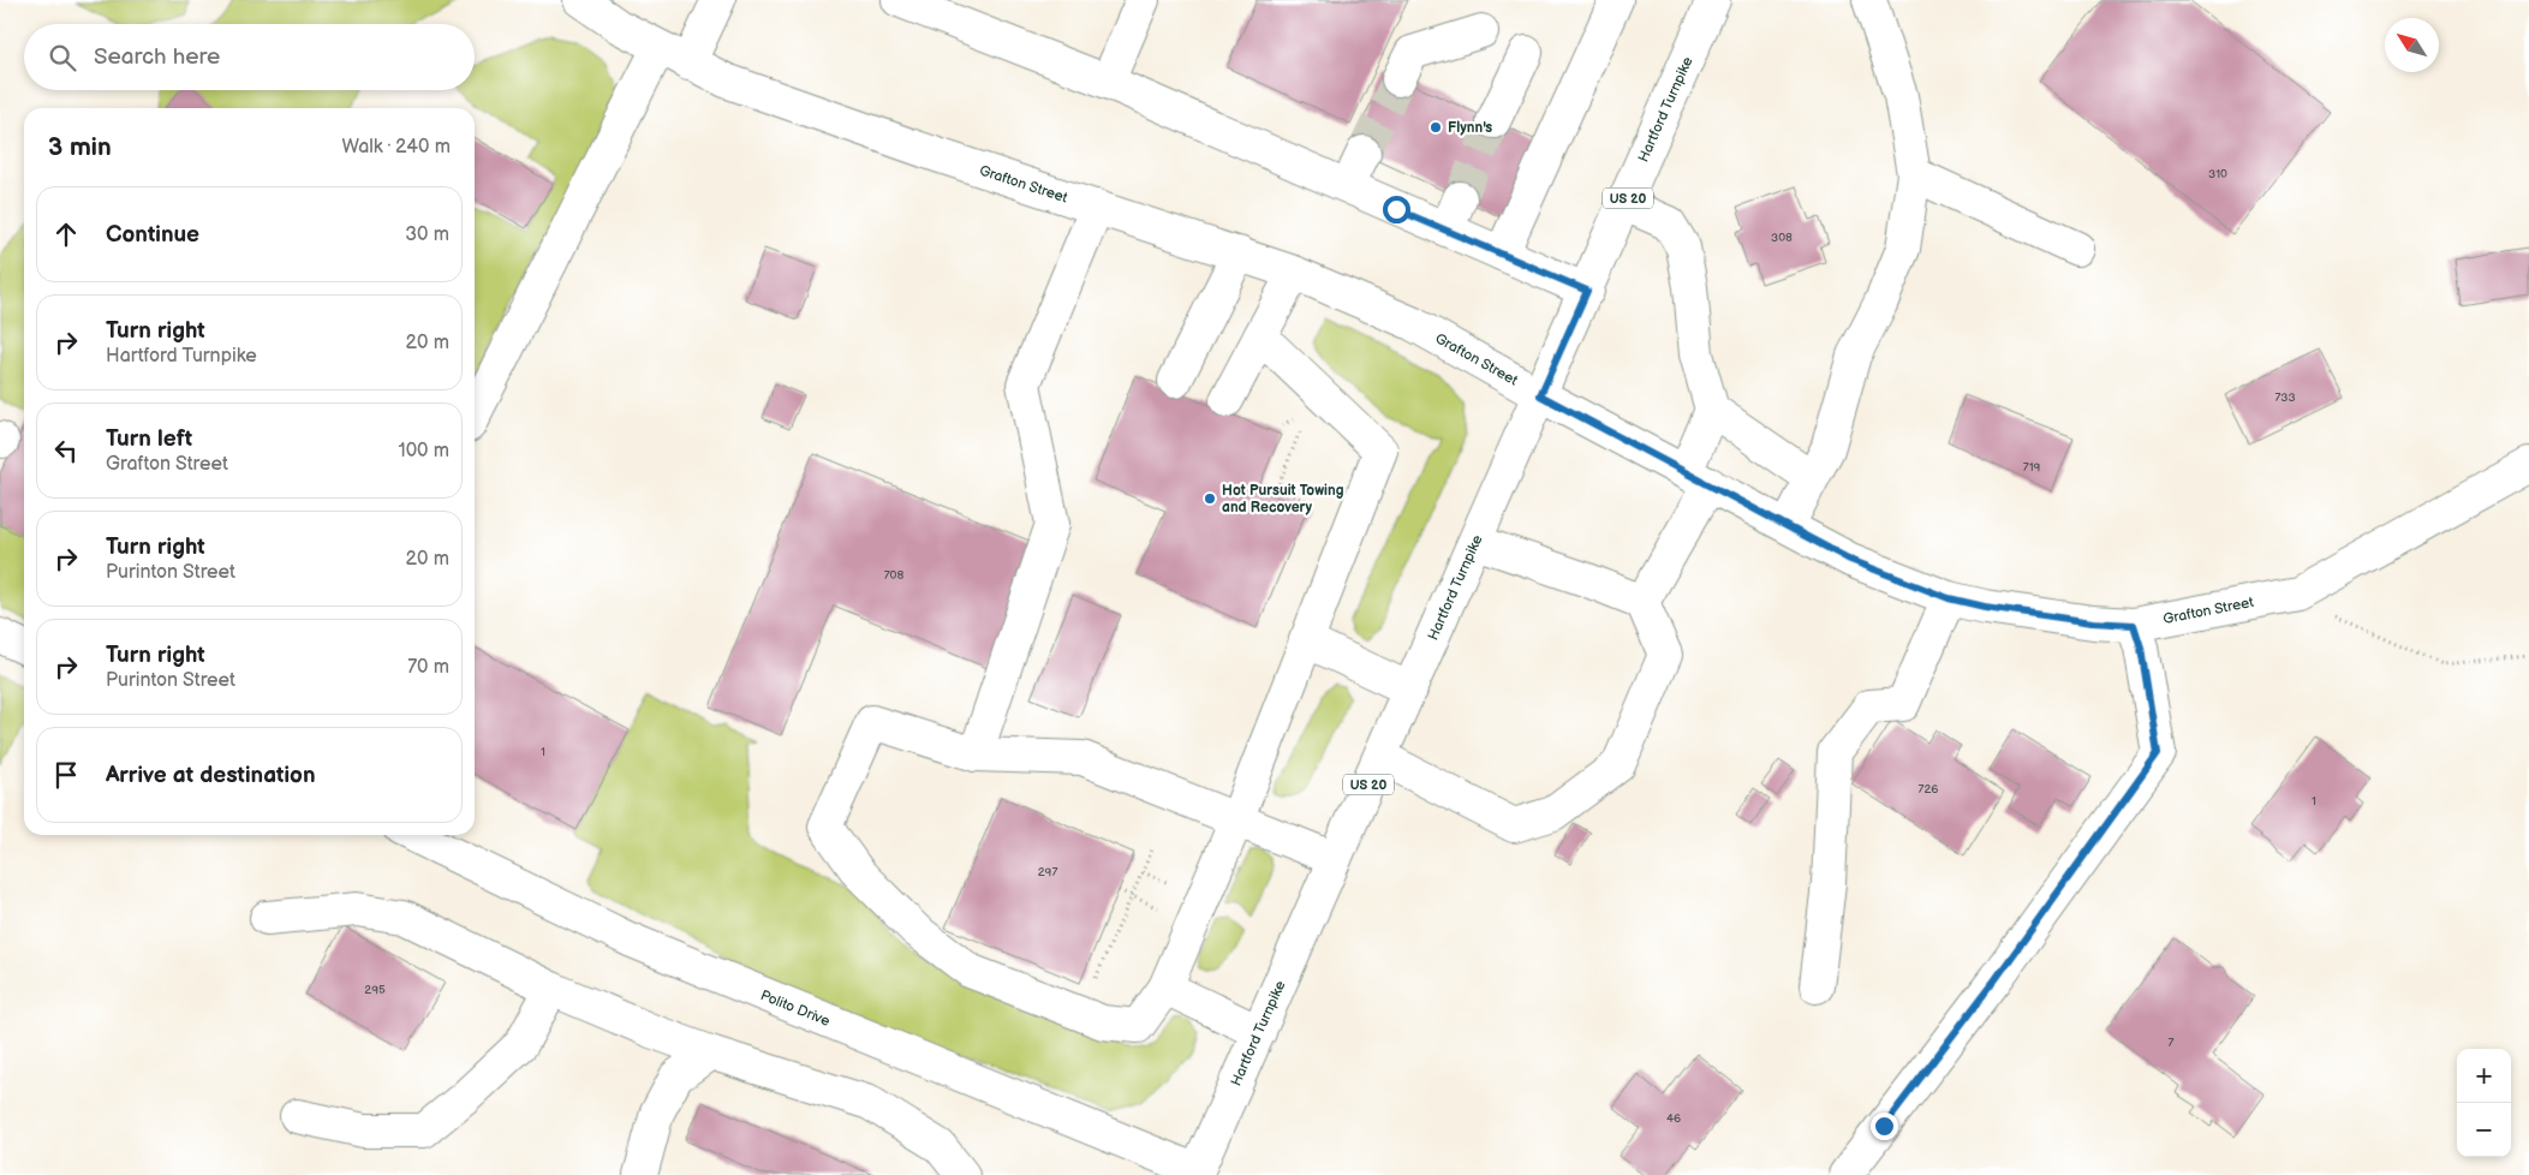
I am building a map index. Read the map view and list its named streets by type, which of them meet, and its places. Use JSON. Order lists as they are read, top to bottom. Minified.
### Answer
{"streets":{"street":["Hartford Turnpike","Grafton Street","US 20","Polito Drive"]},"crossings":[["Hartford Turnpike","Grafton Street"],["Hartford Turnpike","Polito Drive"]],"places":["Flynn's","Hot Pursuit Towing and Recovery"],"house_numbers":["310","308","733","719","708","1","726","1","297","295","7","46"],"north":"top left","page":{"search":"Search here","heading":["3 min","Walk · 240 m"],"list":[["Continue","30 m"],["Turn right","Hartford Turnpike","20 m"],["Turn left","Grafton Street","100 m"],["Turn right","Purinton Street","20 m"],["Turn right","Purinton Street","70 m"],"Arrive at destination"],"map_buttons":["+","−"]}}
